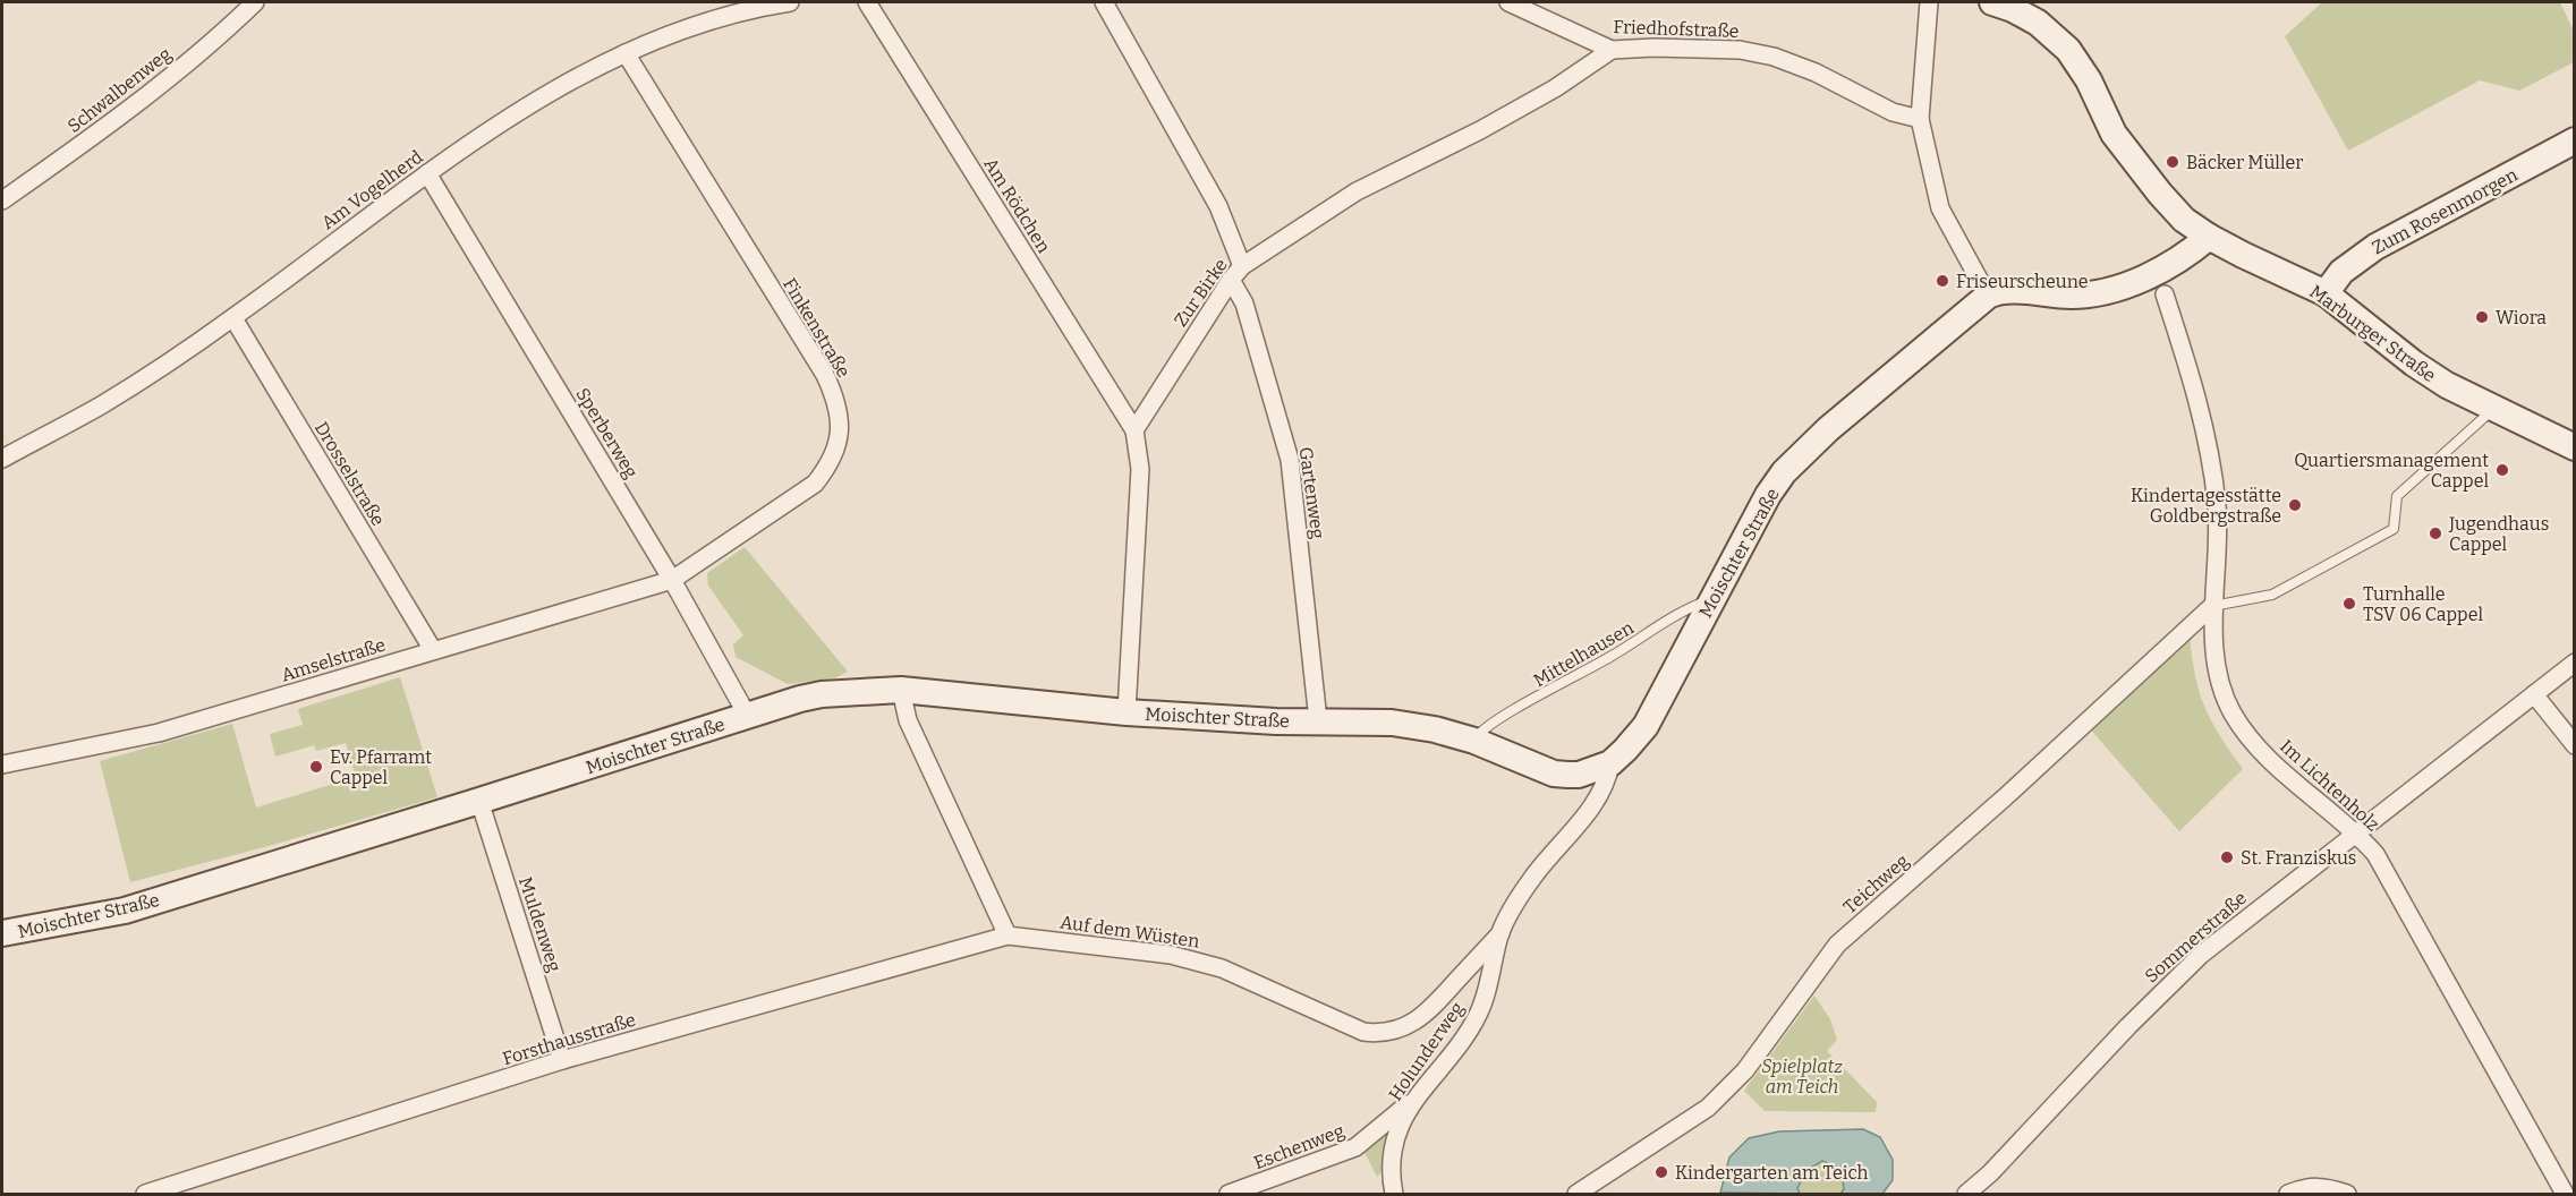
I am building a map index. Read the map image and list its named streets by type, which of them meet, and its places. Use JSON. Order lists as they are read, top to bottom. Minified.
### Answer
{"streets":{"street":["Friedhofstraße","Schwalbenweg","Am Vogelherd","Am Rödchen","Zum Rosenmorgen","Zur Birke","Finkenstraße","Marburger Straße","Sperberweg","Drosselstraße","Gartenweg","Moischter Straße","Amselstraße","Im Lichtenholz","Teichweg","Muldenweg","Auf dem Wüsten","Sommerstraße","Forsthausstraße","Holunderweg","Eschenweg"],"lane":["Mittelhausen"]},"crossings":[["Friedhofstraße","Zur Birke"],["Am Vogelherd","Finkenstraße"],["Am Vogelherd","Sperberweg"],["Am Vogelherd","Drosselstraße"],["Am Rödchen","Zur Birke"],["Zum Rosenmorgen","Marburger Straße"],["Zur Birke","Gartenweg"],["Finkenstraße","Sperberweg"],["Finkenstraße","Amselstraße"],["Sperberweg","Moischter Straße"],["Sperberweg","Amselstraße"],["Drosselstraße","Amselstraße"],["Gartenweg","Moischter Straße"],["Moischter Straße","Mittelhausen"],["Moischter Straße","Muldenweg"],["Moischter Straße","Holunderweg"],["Im Lichtenholz","Teichweg"],["Im Lichtenholz","Sommerstraße"],["Muldenweg","Forsthausstraße"],["Auf dem Wüsten","Forsthausstraße"],["Auf dem Wüsten","Holunderweg"],["Holunderweg","Eschenweg"]],"parks":["Spielplatz am Teich"],"places":["Bäcker Müller","Friseurscheune","Wiora","Quartiersmanagement Cappel","Kindertagesstätte Goldbergstraße","Jugendhaus Cappel","Turnhalle TSV 06 Cappel","Ev. Pfarramt Cappel","St. Franziskus","Kindergarten am Teich"]}
